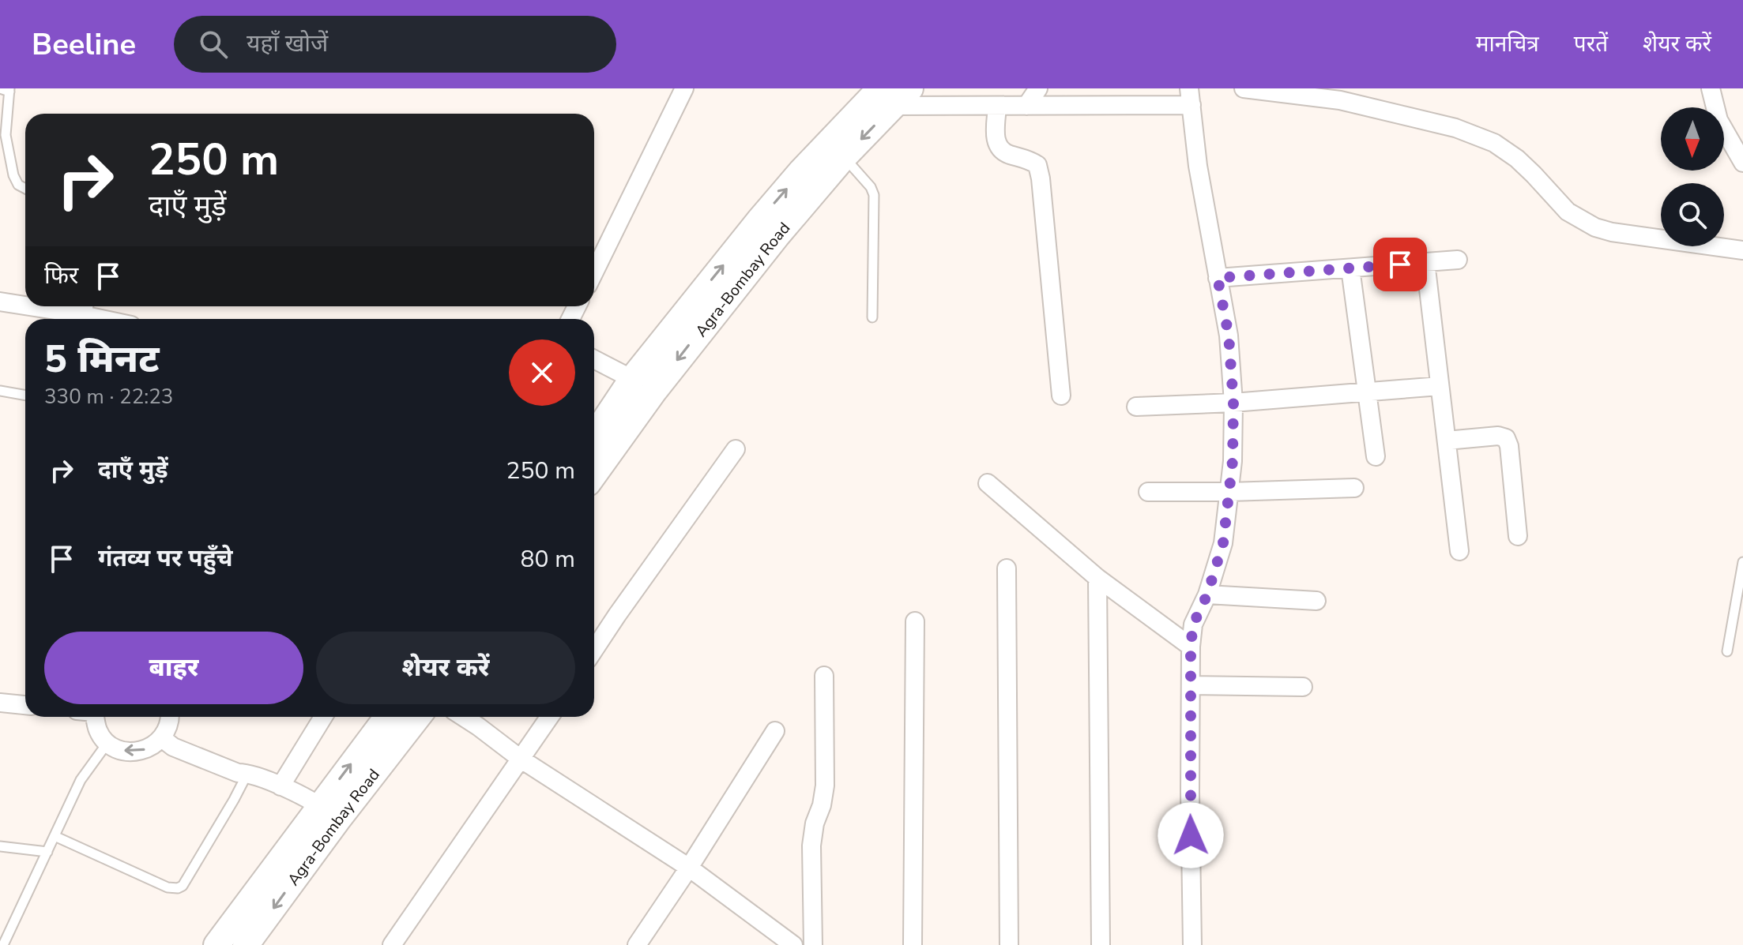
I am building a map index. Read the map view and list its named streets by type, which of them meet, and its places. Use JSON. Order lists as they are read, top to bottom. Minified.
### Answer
{"streets":{"main road":["Agra-Bombay Road"]},"north":"bottom","page":{"header":"Beeline","search":"यहाँ खोजें","nav":["मानचित्र","परतें","शेयर करें"],"turn":["250 m","दाएँ मुड़ें"],"then":"फिर","heading":["5 मिनट","330 m · 22:23"],"list":[{"name":"दाएँ मुड़ें","value":"250 m"},{"name":"गंतव्य पर पहुँचे","value":"80 m"}],"buttons":["बाहर","शेयर करें"]}}
